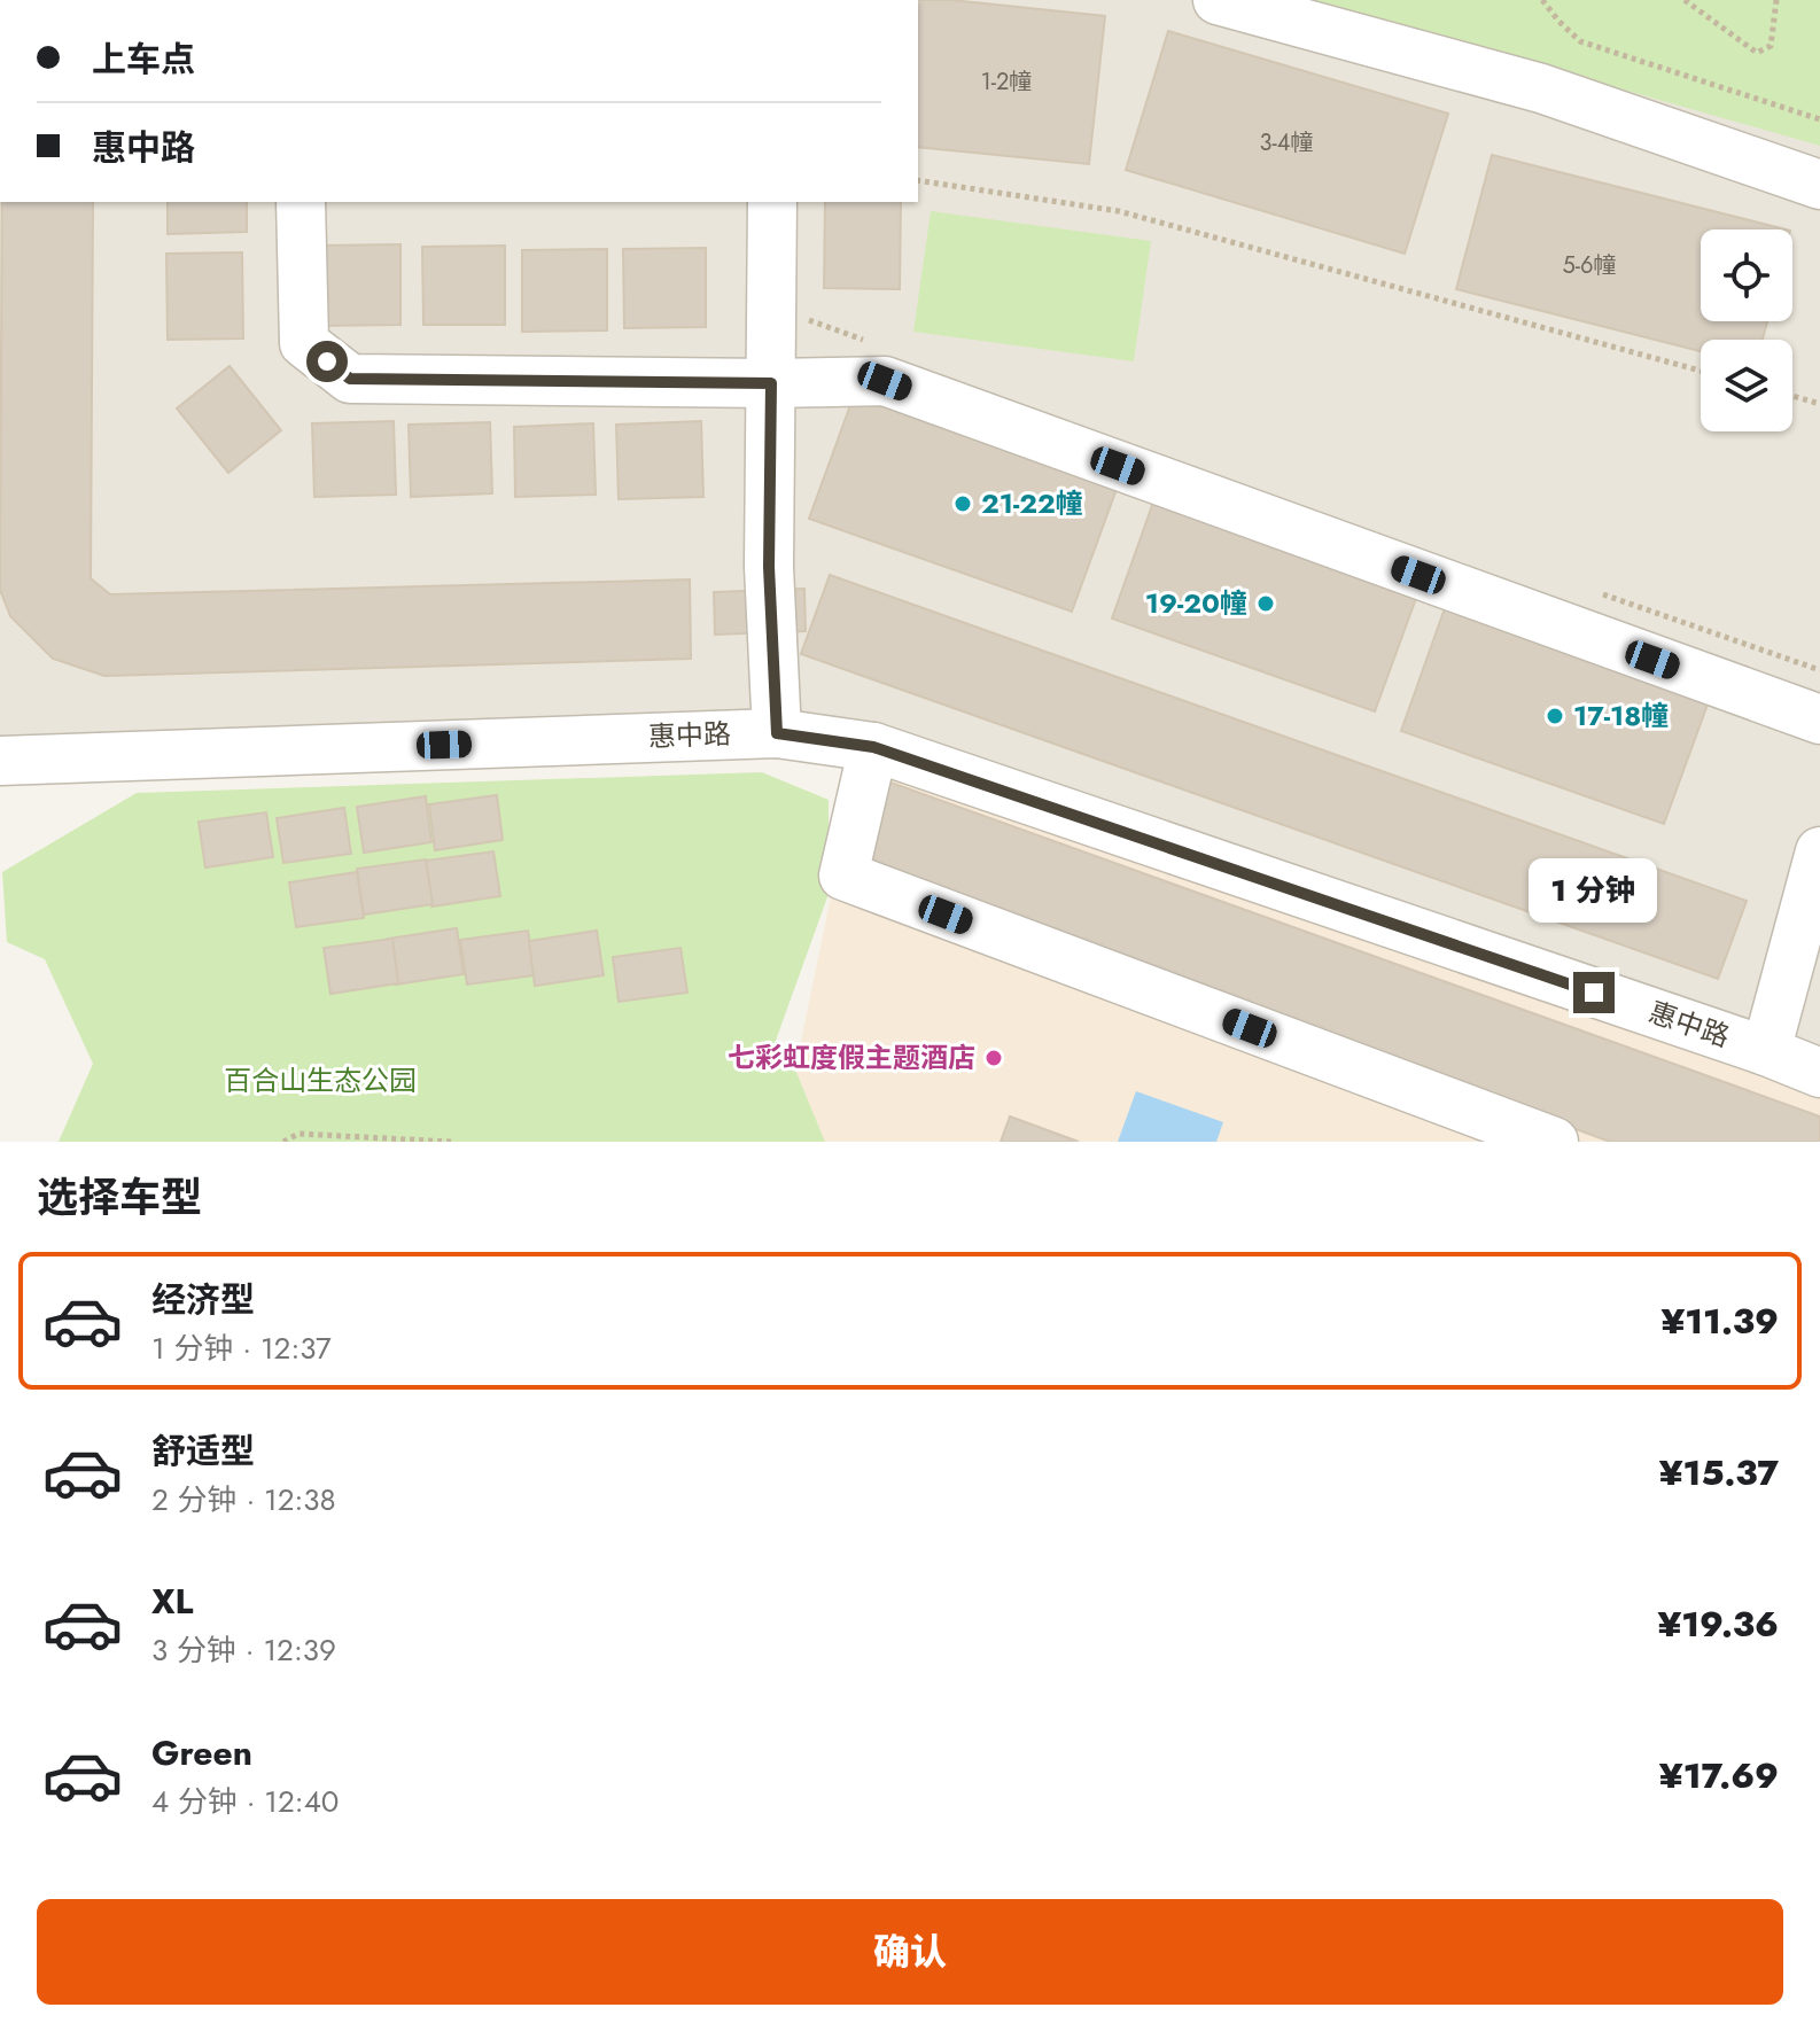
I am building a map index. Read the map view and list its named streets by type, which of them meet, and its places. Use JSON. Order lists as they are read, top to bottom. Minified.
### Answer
{"streets":{"street":["惠中路"]},"parks":["百合山生态公园"],"places":["21-22幢","19-20幢","17-18幢","七彩虹度假主题酒店"],"house_numbers":["1-2幢","3-4幢","5-6幢"],"page":{"banner":["上车点","惠中路"],"bubble":"1 分钟","heading":"选择车型","list":[{"name":"经济型","note":"1 分钟 · 12:37","value":"¥11.39"},{"name":"舒适型","note":"2 分钟 · 12:38","value":"¥15.37"},{"name":"XL","note":"3 分钟 · 12:39","value":"¥19.36"},{"name":"Green","note":"4 分钟 · 12:40","value":"¥17.69"}],"buttons":"确认"}}
